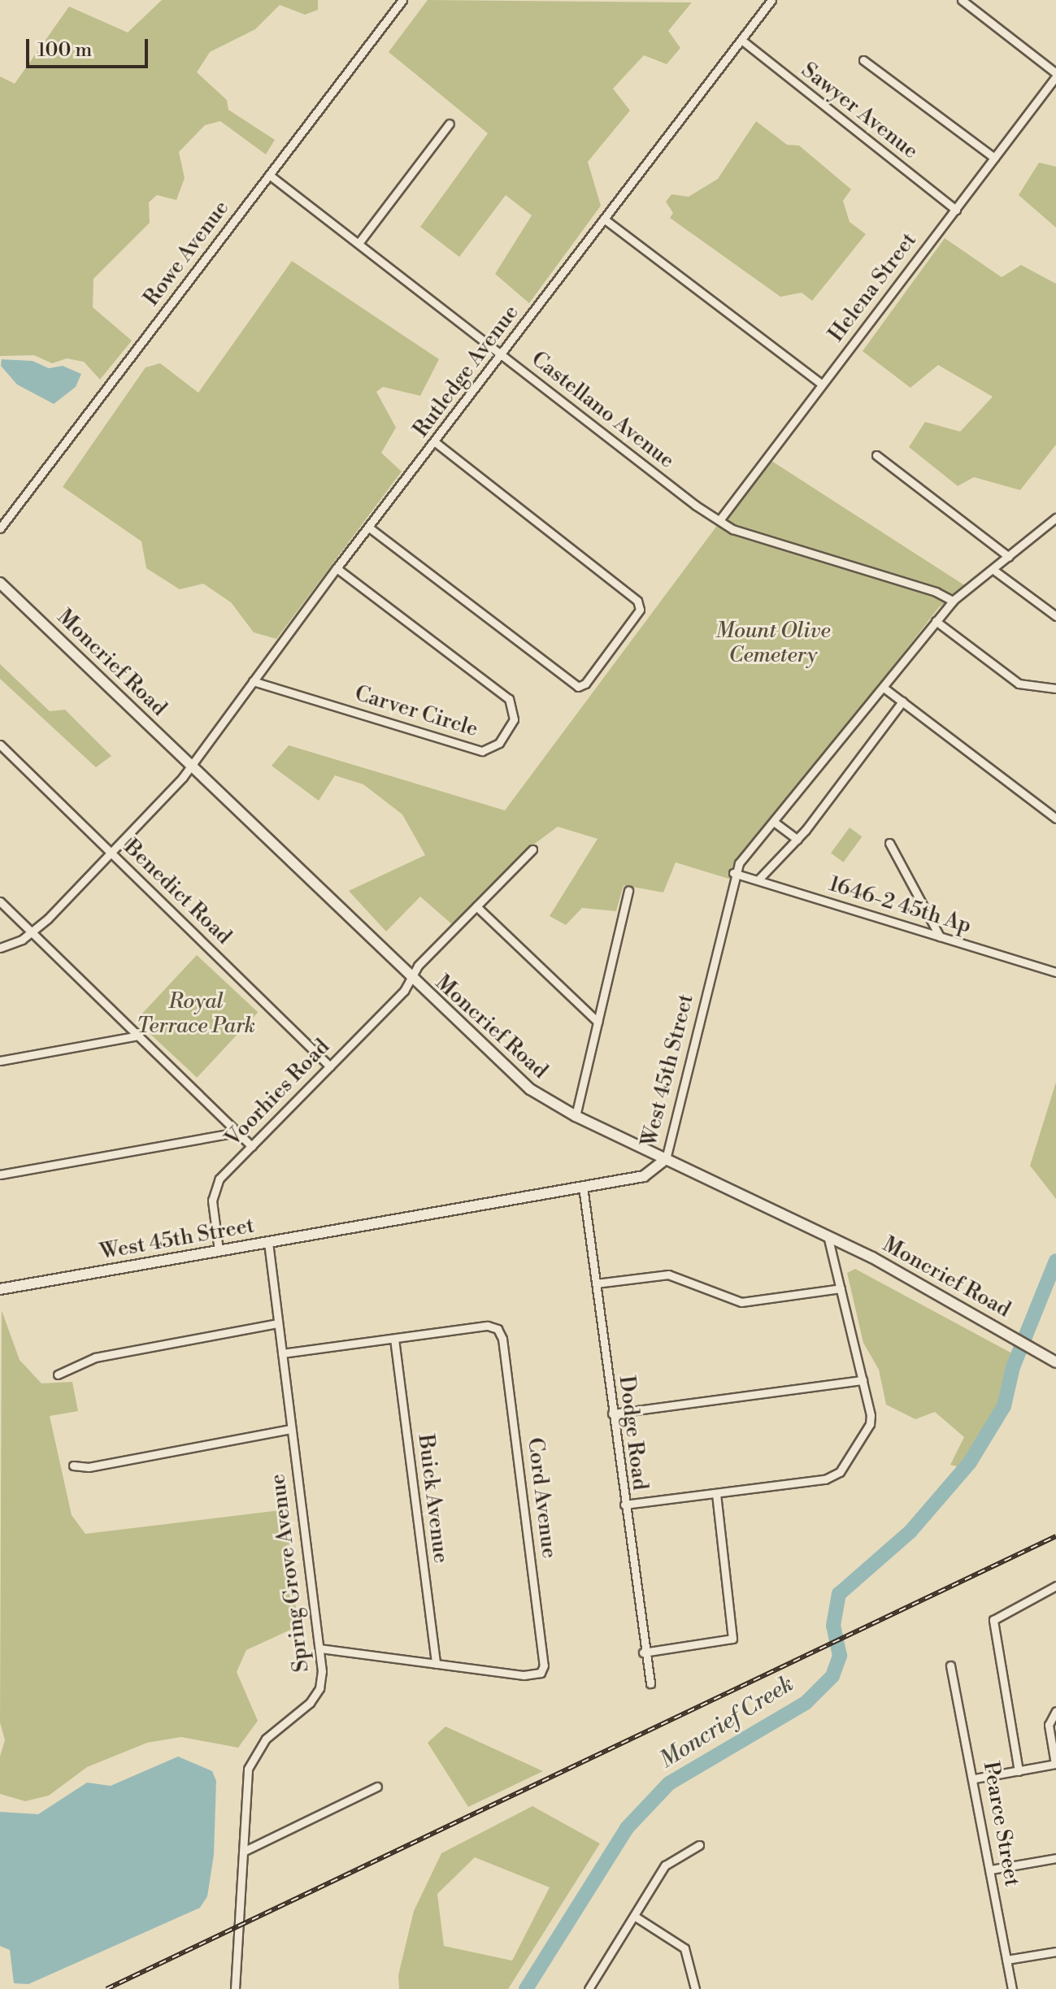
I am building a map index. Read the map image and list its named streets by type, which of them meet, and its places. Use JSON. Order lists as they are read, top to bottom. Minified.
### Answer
{"streets":{"main road":["Moncrief Road","West 45th Street"],"street":["Sawyer Avenue","Rowe Avenue","Helena Street","Rutledge Avenue","Castellano Avenue","Carver Circle","Benedict Road","1646-2 45th Ap","Voorhies Road","Dodge Road","Cord Avenue","Buick Avenue","Spring Grove Avenue","Pearce Street"]},"crossings":[["Sawyer Avenue","Helena Street"],["Sawyer Avenue","Rutledge Avenue"],["Rowe Avenue","Castellano Avenue"],["Helena Street","Castellano Avenue"],["Rutledge Avenue","Castellano Avenue"],["Rutledge Avenue","Moncrief Road"],["Rutledge Avenue","Carver Circle"],["Rutledge Avenue","Benedict Road"],["Castellano Avenue","West 45th Street"],["Moncrief Road","West 45th Street"],["Moncrief Road","Voorhies Road"],["Benedict Road","Voorhies Road"],["1646-2 45th Ap","West 45th Street"],["West 45th Street","Voorhies Road"],["West 45th Street","Dodge Road"],["West 45th Street","Spring Grove Avenue"],["Cord Avenue","Buick Avenue"]],"water":["Moncrief Creek"],"parks":["Mount Olive Cemetery","Royal Terrace Park"],"scale_bar":"100 m"}
